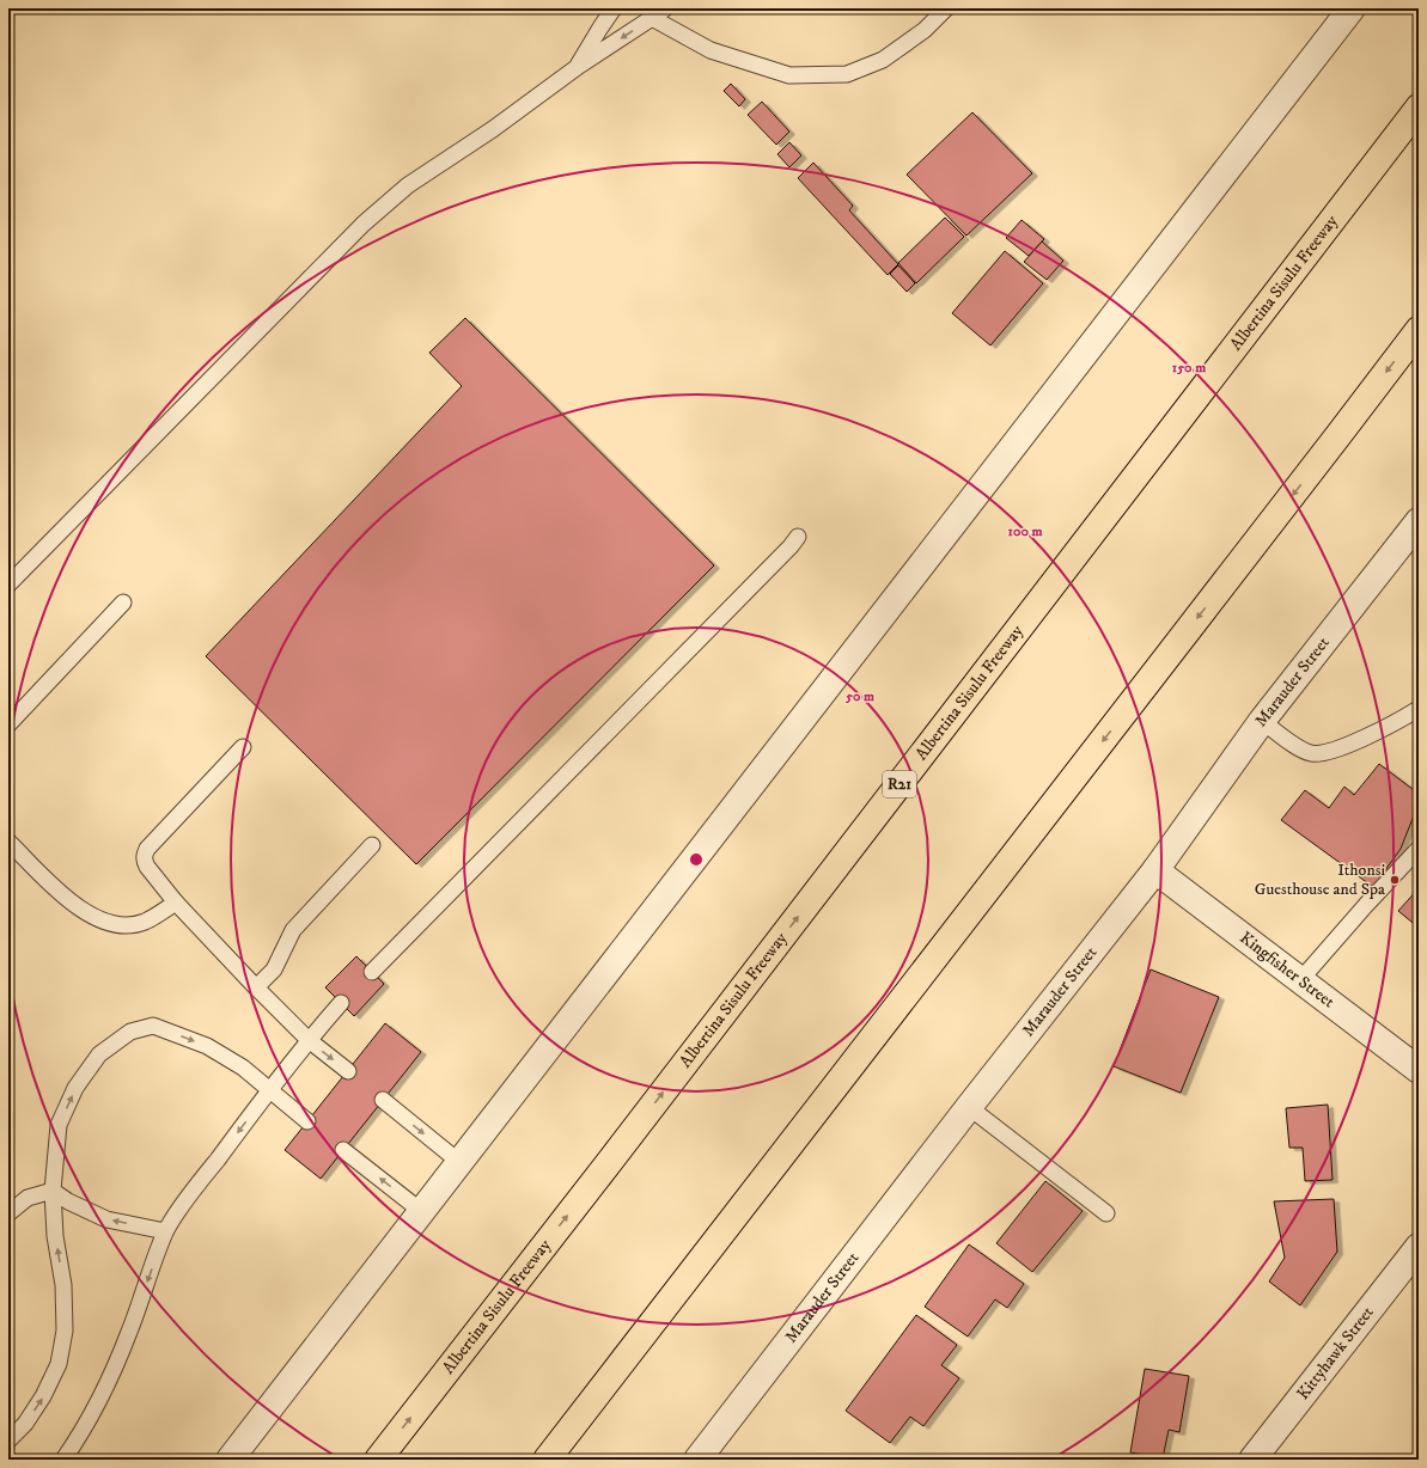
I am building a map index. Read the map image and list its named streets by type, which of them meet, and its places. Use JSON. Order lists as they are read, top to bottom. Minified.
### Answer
{"streets":{"highway":["Albertina Sisulu Freeway","R21"],"street":["Marauder Street","Kingfisher Street","Kittyhawk Street"]},"crossings":[["Marauder Street","Kingfisher Street"]],"places":["Ithonsi Guesthouse and Spa"],"rings":["150 m","100 m","50 m"]}
